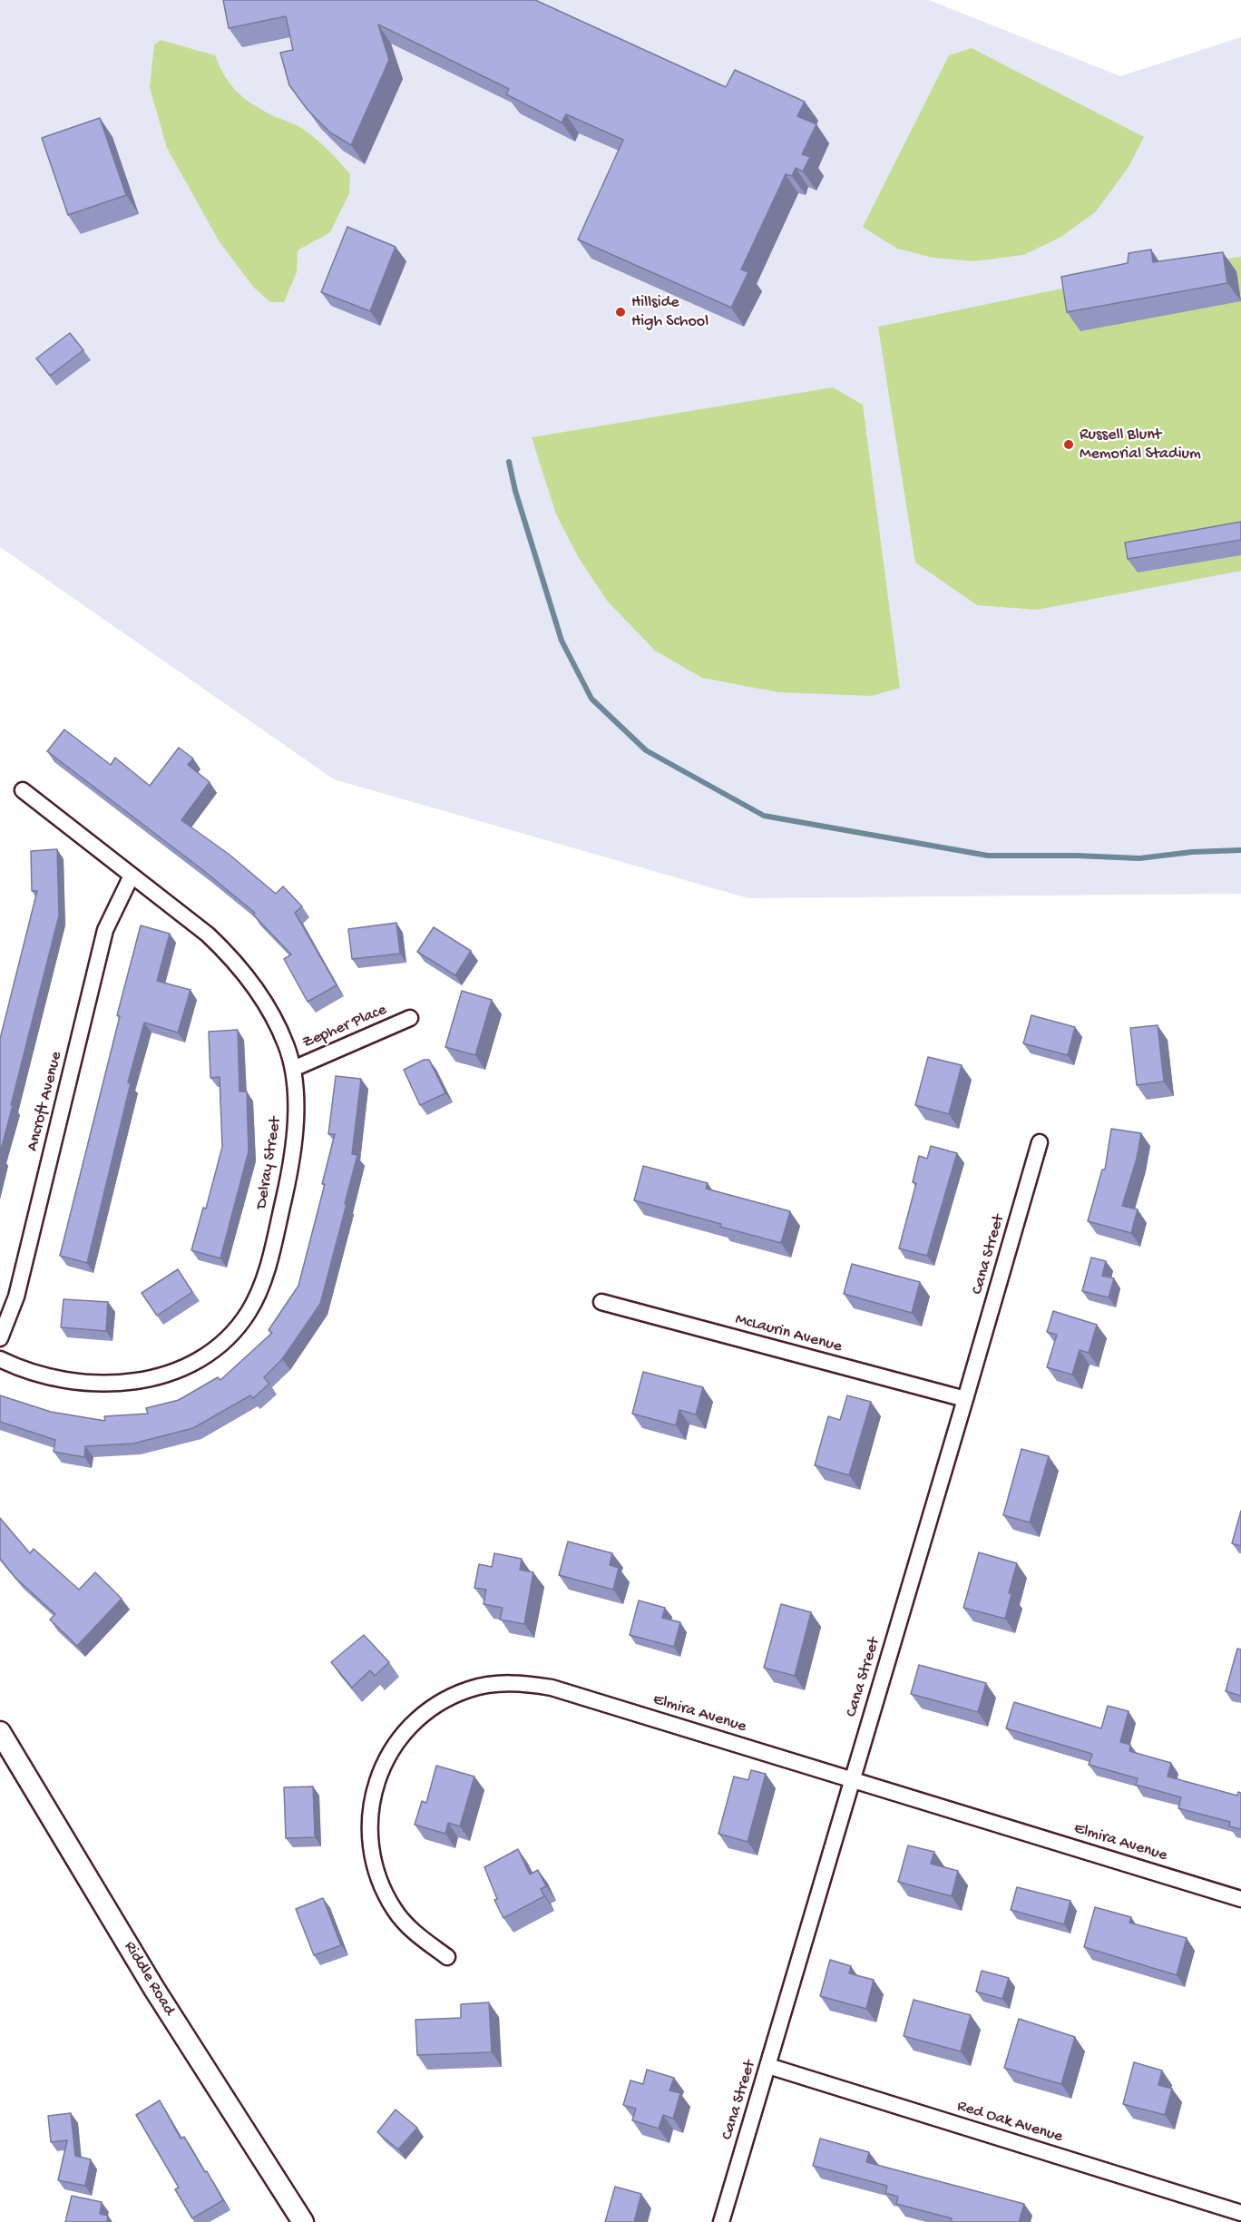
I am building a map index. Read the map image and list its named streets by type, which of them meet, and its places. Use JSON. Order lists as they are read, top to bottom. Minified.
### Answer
{"streets":{"main road":["Riddle Road"],"street":["Zepher Place","Ancroft Avenue","Delray Street","Cana Street","McLaurin Avenue","Elmira Avenue","Red Oak Avenue"]},"crossings":[["Zepher Place","Delray Street"],["Ancroft Avenue","Delray Street"],["Cana Street","McLaurin Avenue"],["Cana Street","Elmira Avenue"],["Cana Street","Red Oak Avenue"]],"places":["Hillside High School","Russell Blunt Memorial Stadium"]}
